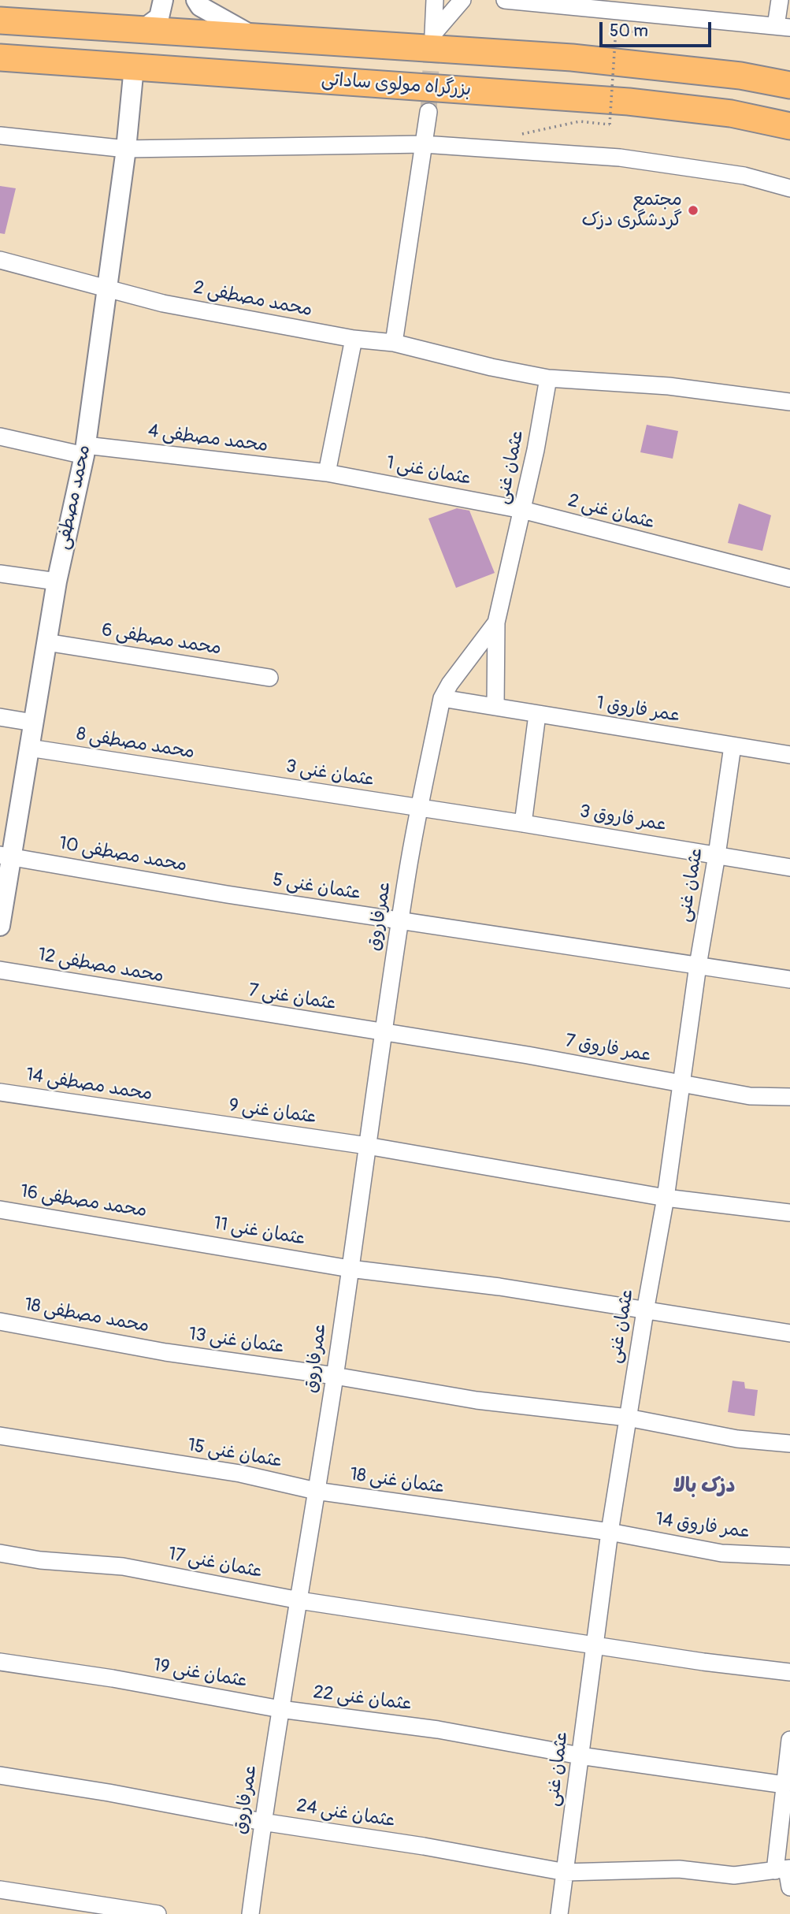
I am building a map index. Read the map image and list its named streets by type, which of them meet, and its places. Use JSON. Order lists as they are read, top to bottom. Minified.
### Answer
{"streets":{"highway":["بزرگراه مولوی ساداتی"],"street":["محمد مصطفی 2","محمد مصطفی 4","عثمان غنی","عثمان غنی 1","محمد مصطفی","عثمان غنی 2","محمد مصطفی 6","عمر فاروق 1","محمد مصطفی 8","عثمان غنی 3","عمر فاروق 3","محمد مصطفی 10","عثمان غنی 5","عمرفاروق","محمد مصطفی 12","عثمان غنی 7","عمر فاروق 7","محمد مصطفی 14","عثمان غنی 9","محمد مصطفی 16","عثمان غنی 11","محمد مصطفی 18","عثمان غنی 13","عثمان غنی 15","عثمان غنی 18","عمر فاروق 14","عثمان غنی 17","عثمان غنی 19","عثمان غنی 22","عثمان غنی 24"]},"crossings":[["بزرگراه مولوی ساداتی","محمد مصطفی"],["محمد مصطفی 2","عثمان غنی"],["محمد مصطفی 2","محمد مصطفی"],["محمد مصطفی 4","عثمان غنی 1"],["محمد مصطفی 4","محمد مصطفی"],["عثمان غنی","عثمان غنی 1"],["عثمان غنی","عثمان غنی 2"],["عثمان غنی","عمر فاروق 1"],["عثمان غنی","عثمان غنی 3"],["عثمان غنی","عمر فاروق 3"],["عثمان غنی","عثمان غنی 5"],["عثمان غنی","عمرفاروق"],["عثمان غنی","عمر فاروق 7"],["عثمان غنی","عثمان غنی 9"],["عثمان غنی","عثمان غنی 11"],["عثمان غنی","عثمان غنی 13"],["عثمان غنی","عثمان غنی 18"],["عثمان غنی","عمر فاروق 14"],["عثمان غنی","عثمان غنی 17"],["عثمان غنی","عثمان غنی 22"],["عثمان غنی","عثمان غنی 24"],["عثمان غنی 1","عثمان غنی 2"],["محمد مصطفی","محمد مصطفی 6"],["محمد مصطفی","محمد مصطفی 8"],["محمد مصطفی","محمد مصطفی 10"],["محمد مصطفی 8","عثمان غنی 3"],["عثمان غنی 3","عمر فاروق 3"],["عثمان غنی 3","عمرفاروق"],["محمد مصطفی 10","عثمان غنی 5"],["عثمان غنی 5","عمرفاروق"],["عمرفاروق","عثمان غنی 7"],["عمرفاروق","عثمان غنی 9"],["عمرفاروق","عثمان غنی 11"],["عمرفاروق","عثمان غنی 13"],["عمرفاروق","عثمان غنی 15"],["عمرفاروق","عثمان غنی 18"],["عمرفاروق","عثمان غنی 17"],["عمرفاروق","عثمان غنی 19"],["عمرفاروق","عثمان غنی 22"],["عمرفاروق","عثمان غنی 24"],["محمد مصطفی 12","عثمان غنی 7"],["عثمان غنی 7","عمر فاروق 7"],["محمد مصطفی 14","عثمان غنی 9"],["محمد مصطفی 16","عثمان غنی 11"],["محمد مصطفی 18","عثمان غنی 13"],["عثمان غنی 15","عثمان غنی 18"],["عثمان غنی 18","عمر فاروق 14"],["عثمان غنی 19","عثمان غنی 22"]],"districts":["دزک بالا"],"places":["مجتمع گردشگری دزک"],"scale_bar":"50 m"}
